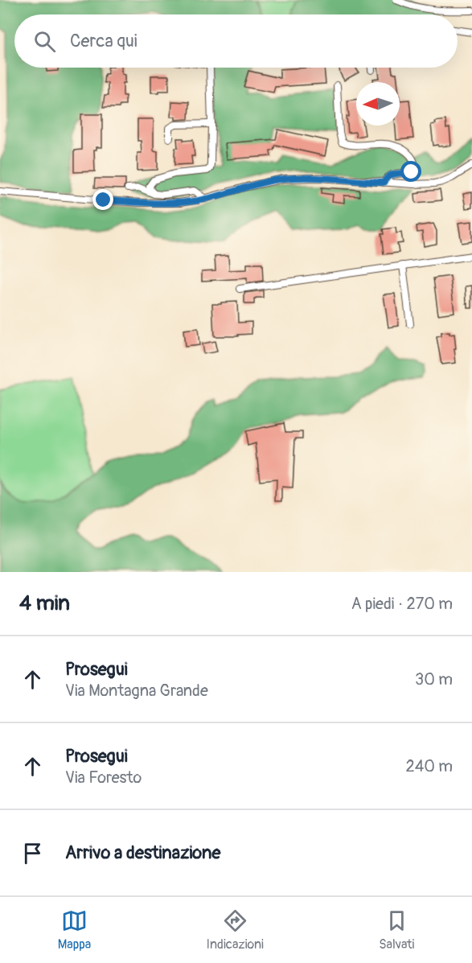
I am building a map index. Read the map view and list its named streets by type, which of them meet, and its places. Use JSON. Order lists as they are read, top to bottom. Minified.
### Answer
{"north":"left","page":{"search":"Cerca qui","heading":["4 min","A piedi · 270 m"],"list":[["Prosegui","Via Montagna Grande","30 m"],["Prosegui","Via Foresto","240 m"],"Arrivo a destinazione"],"nav":["Mappa","Indicazioni","Salvati"]}}
